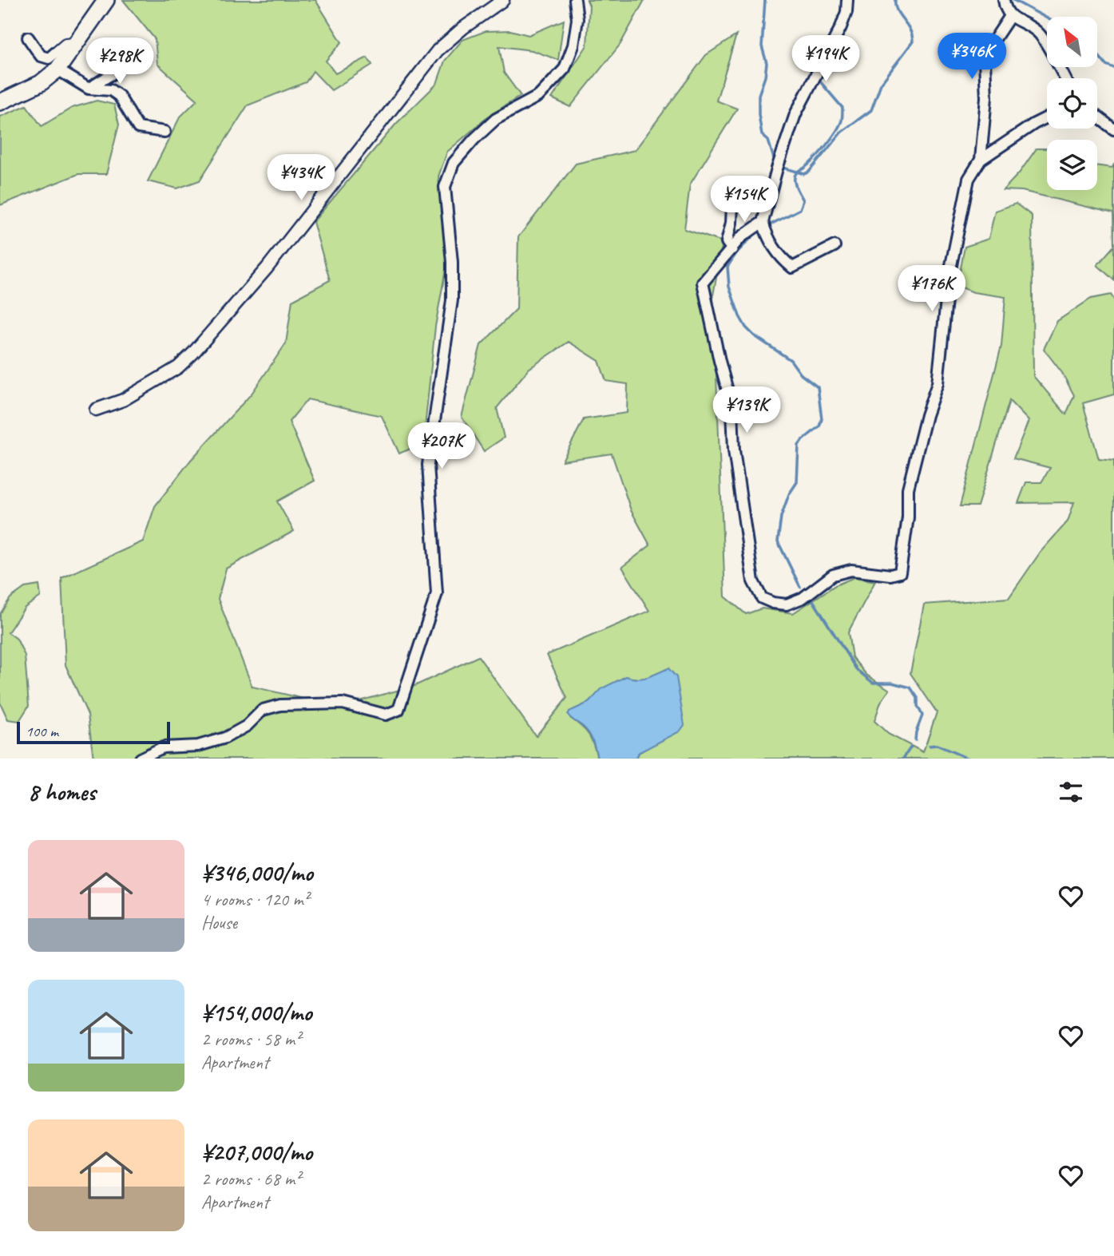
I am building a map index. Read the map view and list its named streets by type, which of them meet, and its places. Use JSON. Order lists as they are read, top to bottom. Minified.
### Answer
{"scale_bar":"100 m","north":"top left","page":{"price":["¥346K","¥194K","¥298K","¥434K","¥154K","¥176K","¥139K","¥207K"],"scale":"100 m","heading":"8 homes","list":[{"name":"¥346,000/mo","note":"4 rooms · 120 m² · House"},{"name":"¥154,000/mo","note":"2 rooms · 58 m² · Apartment"},{"name":"¥207,000/mo","note":"2 rooms · 68 m² · Apartment"}]}}
